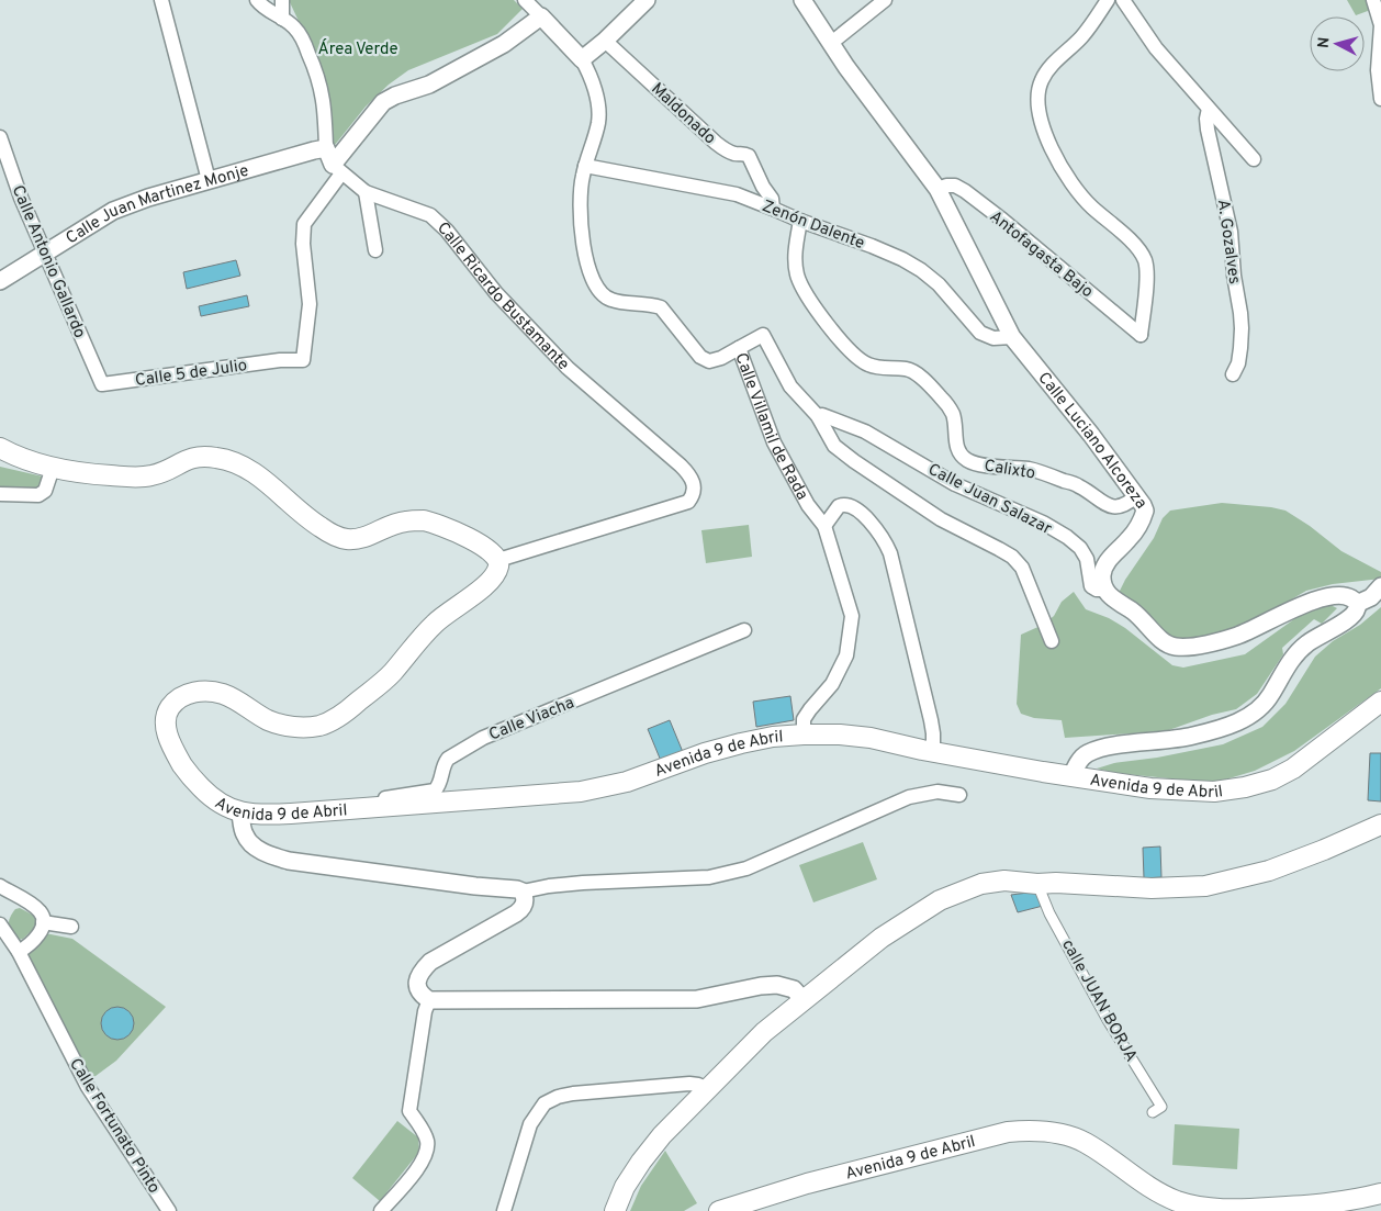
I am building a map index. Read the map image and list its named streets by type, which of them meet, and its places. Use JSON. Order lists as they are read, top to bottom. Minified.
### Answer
{"streets":{"main road":["Avenida 9 de Abril"],"street":["Maldonado","Calle Juan Martinez Monje","Zenón Dalente","A. Gozalves","Antofagasta Bajo","Calle Antonio Gallardo","Calle Ricardo Bustamante","Calle 5 de Julio","Calle Villamil de Rada","Calle Luciano Alcoreza","Calixto","Calle Juan Salazar","Calle Viacha","calle JUAN BORJA","Calle Fortunato Pinto"]},"crossings":[["Maldonado","Zenón Dalente"],["Calle Juan Martinez Monje","Calle Antonio Gallardo"],["Calle Juan Martinez Monje","Calle Ricardo Bustamante"],["Zenón Dalente","Calle Villamil de Rada"],["Zenón Dalente","Calle Luciano Alcoreza"],["Zenón Dalente","Calixto"],["Antofagasta Bajo","Calle Luciano Alcoreza"],["Calle Antonio Gallardo","Calle 5 de Julio"],["Calle Ricardo Bustamante","Calle 5 de Julio"],["Calle Ricardo Bustamante","Avenida 9 de Abril"],["Calle Luciano Alcoreza","Calixto"],["Calle Luciano Alcoreza","Calle Juan Salazar"],["Calle Viacha","Avenida 9 de Abril"]],"parks":["Área Verde"],"north":"left"}
